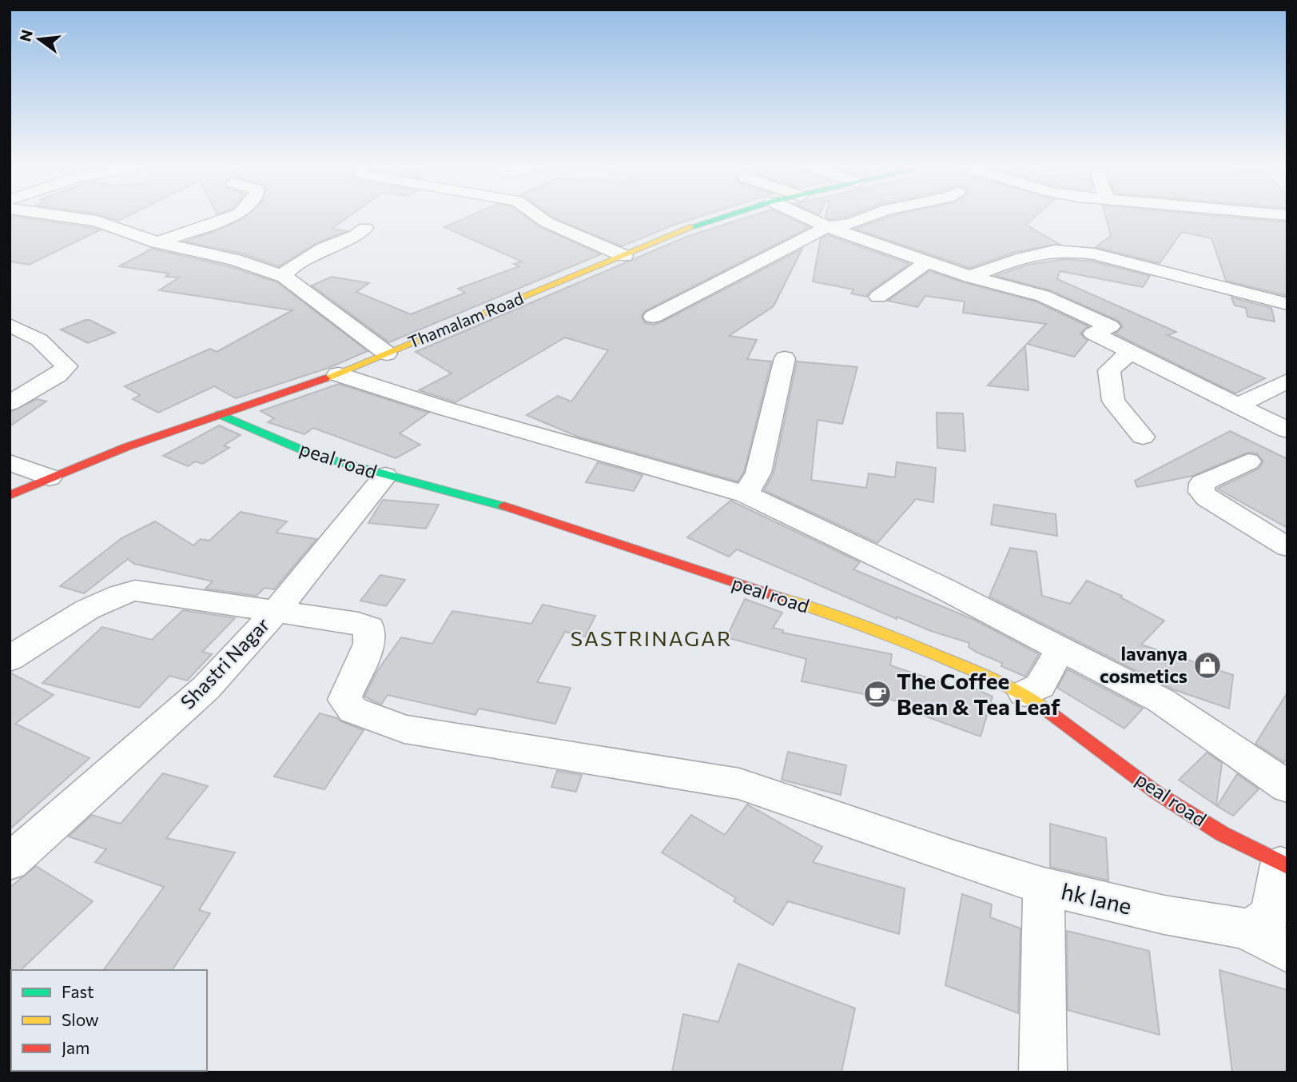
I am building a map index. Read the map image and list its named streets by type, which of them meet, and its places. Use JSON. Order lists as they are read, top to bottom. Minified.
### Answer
{"streets":{"street":["Thamalam Road","peal road","Shastri Nagar","hk lane"]},"crossings":[["Thamalam Road","peal road"]],"districts":["SASTRINAGAR"],"places":{"shop":["lavanya cosmetics"],"cafe":["The Coffee Bean & Tea Leaf"]},"legend":["Fast","Slow","Jam"],"north":"left"}
